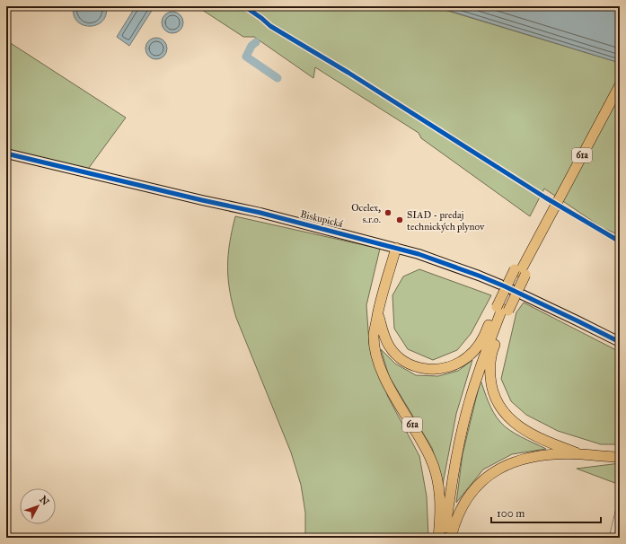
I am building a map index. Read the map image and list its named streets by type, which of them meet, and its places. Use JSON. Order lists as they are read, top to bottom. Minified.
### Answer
{"streets":{"main road":["61a"],"street":["Biskupická"]},"crossings":[["61a","Biskupická"]],"places":["Ocelex, s.r.o.","SIAD - predaj technických plynov"],"scale_bar":"100 m","north":"top right"}
